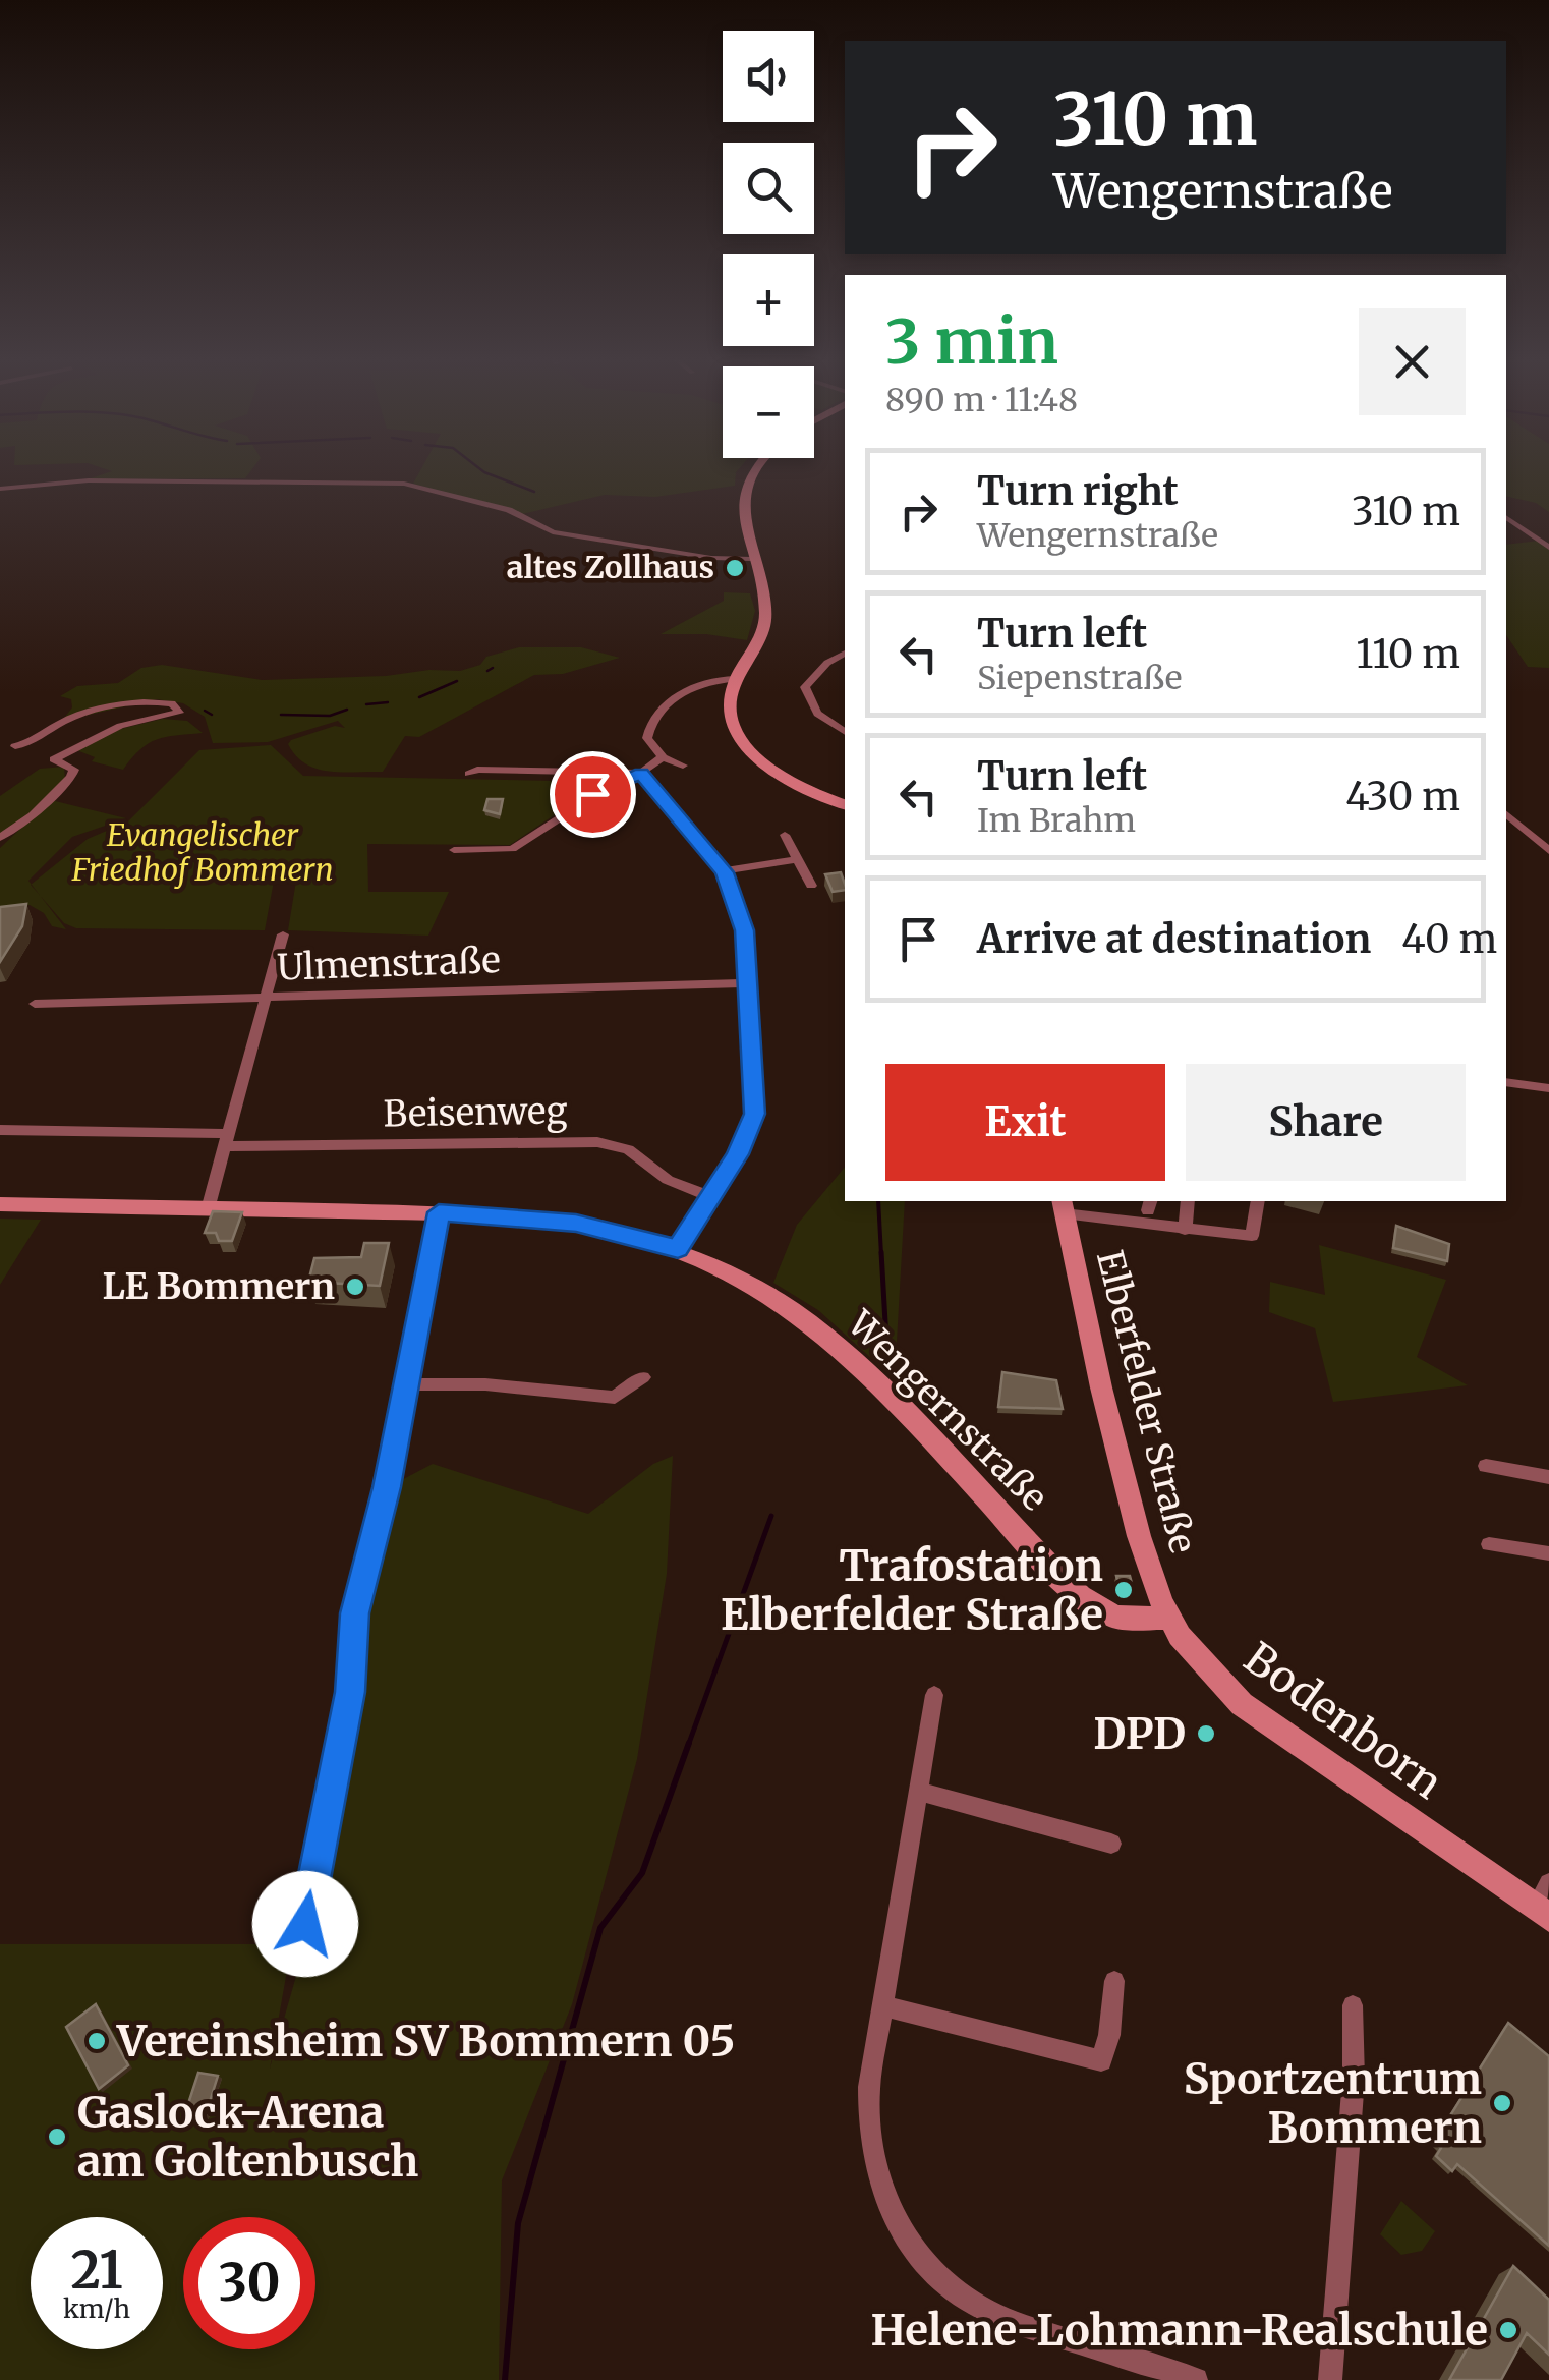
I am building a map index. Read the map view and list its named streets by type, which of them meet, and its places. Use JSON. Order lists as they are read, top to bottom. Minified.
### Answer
{"streets":{"main road":["Elberfelder Straße","Wengernstraße","Bodenborn"],"street":["Ulmenstraße","Beisenweg"]},"crossings":[["Elberfelder Straße","Wengernstraße"],["Elberfelder Straße","Bodenborn"],["Wengernstraße","Bodenborn"]],"parks":["Evangelischer Friedhof Bommern"],"places":["altes Zollhaus","LE Bommern","Trafostation Elberfelder Straße","DPD","Vereinsheim SV Bommern 05","Sportzentrum Bommern","Gaslock-Arena am Goltenbusch","Helene-Lohmann-Realschule"],"page":{"map_buttons":["+","−"],"turn":["310 m","Wengernstraße"],"heading":["3 min","890 m · 11:48"],"list":[{"name":"Turn right","note":"Wengernstraße","value":"310 m"},{"name":"Turn left","note":"Siepenstraße","value":"110 m"},{"name":"Turn left","note":"Im Brahm","value":"430 m"},{"name":"Arrive at destination","value":"40 m"}],"buttons":["Exit","Share"],"speed":"21 km/h","limit":"30"}}
